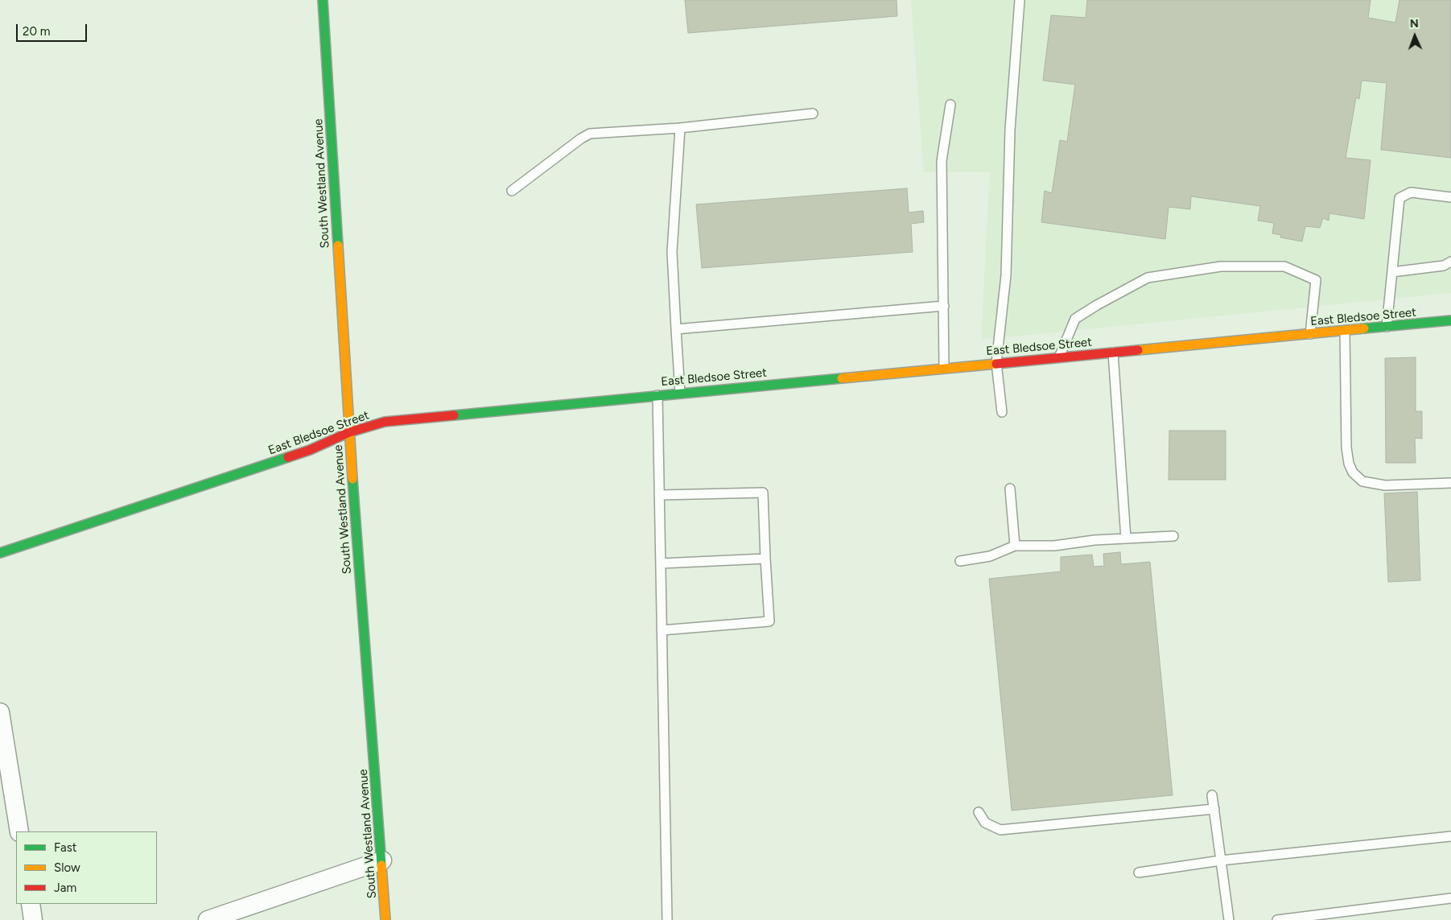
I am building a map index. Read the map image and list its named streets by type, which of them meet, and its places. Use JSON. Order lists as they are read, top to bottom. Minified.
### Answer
{"streets":{"street":["South Westland Avenue","East Bledsoe Street"]},"crossings":[["South Westland Avenue","East Bledsoe Street"]],"legend":["Fast","Slow","Jam"],"scale_bar":"20 m","north":"top"}
